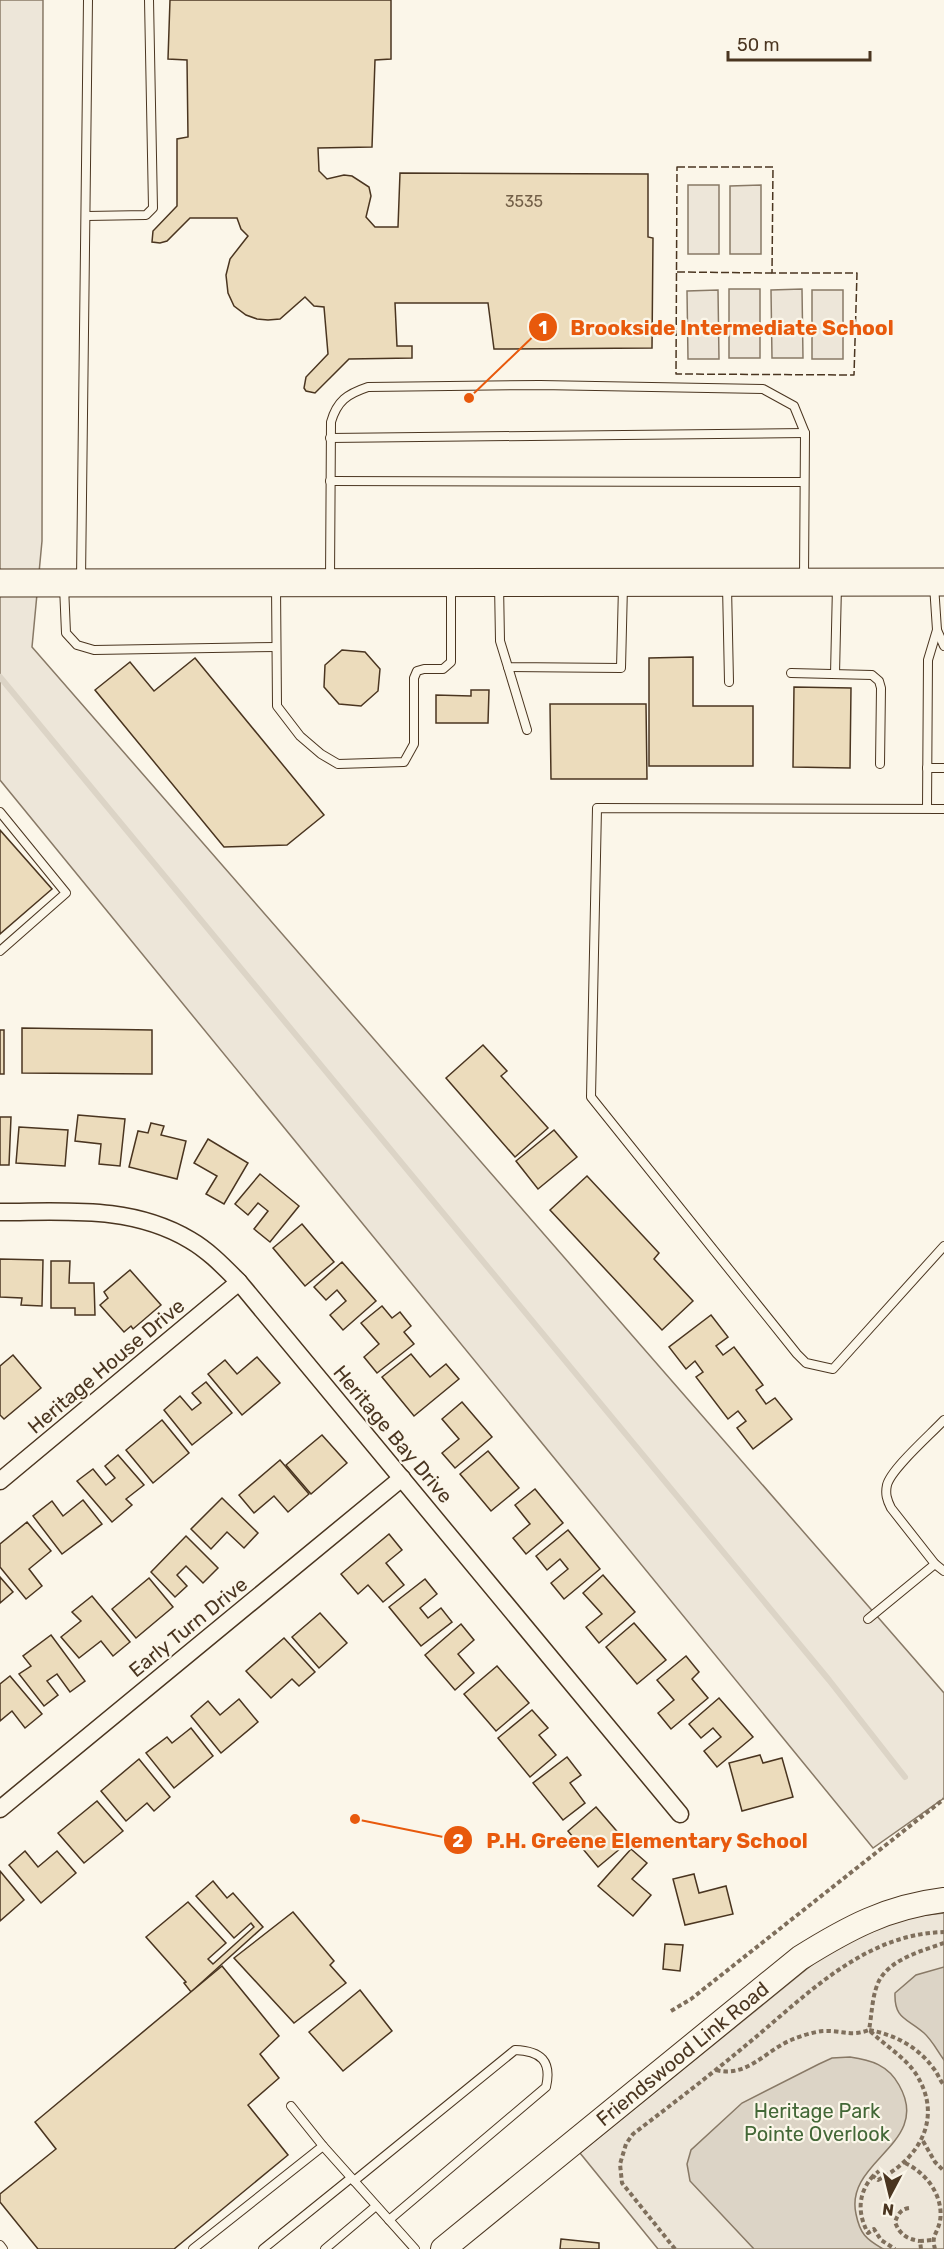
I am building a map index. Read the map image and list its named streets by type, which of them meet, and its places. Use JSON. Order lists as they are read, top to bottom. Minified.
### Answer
{"streets":{"street":["Heritage House Drive","Heritage Bay Drive","Early Turn Drive","Friendswood Link Road"]},"crossings":[["Heritage House Drive","Heritage Bay Drive"],["Heritage Bay Drive","Early Turn Drive"]],"parks":["Heritage Park Pointe Overlook"],"places":["Brookside Intermediate School","P.H. Greene Elementary School"],"house_numbers":["3535"],"scale_bar":"50 m","north":"bottom"}
